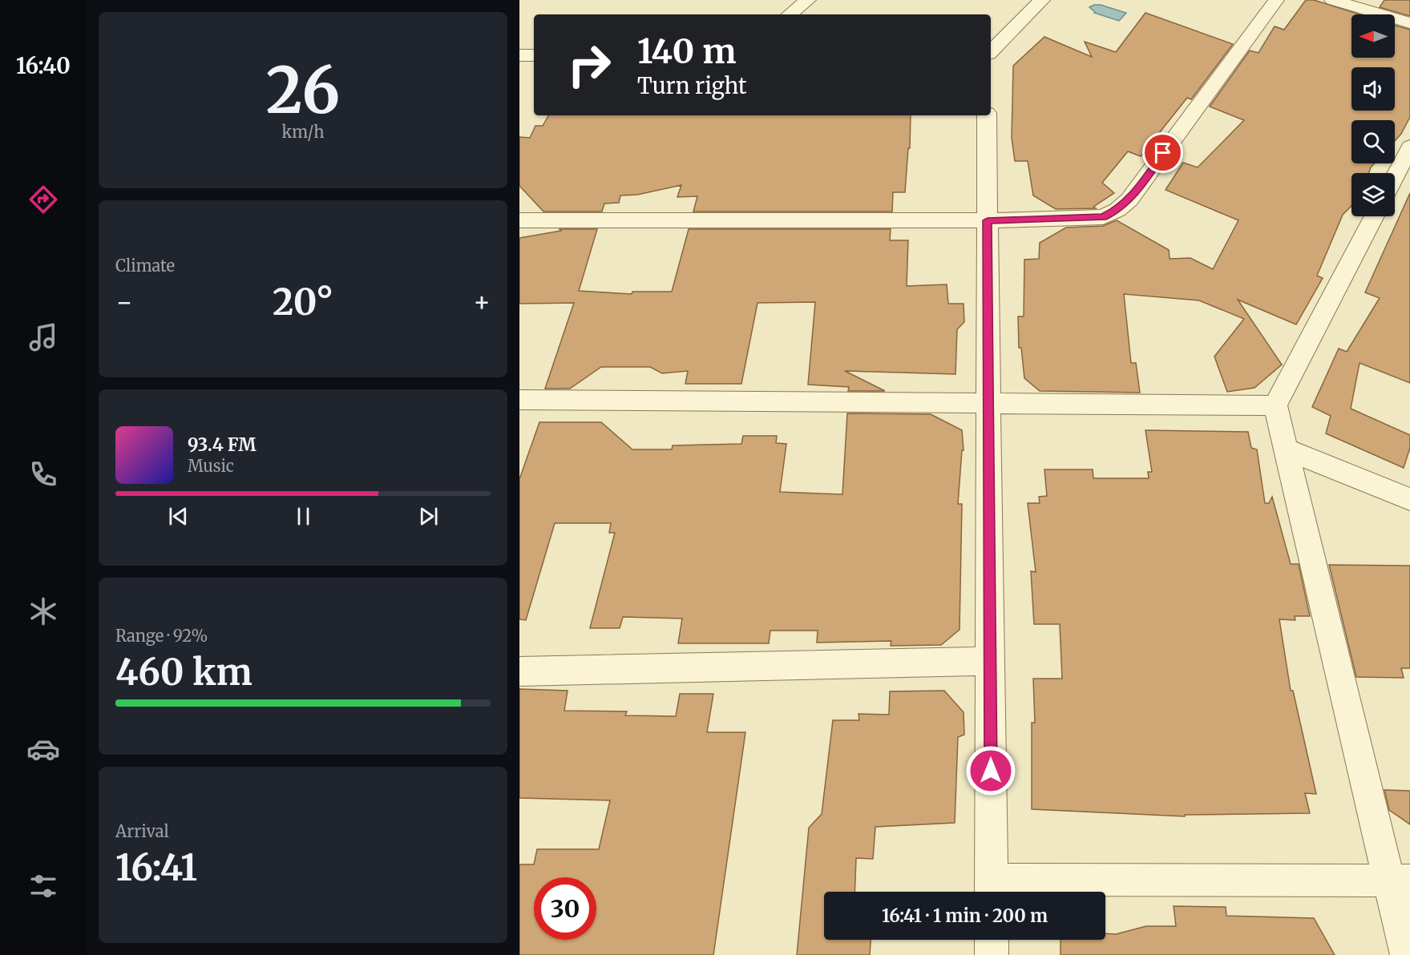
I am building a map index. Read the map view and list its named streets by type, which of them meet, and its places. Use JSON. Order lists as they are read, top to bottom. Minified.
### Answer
{"north":"left","page":{"tabs":"16:40","tile":[["26","km/h"],"Climate",["Range · 92%","460 km"],["Arrival","16:41"]],"turn":["140 m","Turn right"],"heat":["−","20°","+"],"song":["93.4 FM","Music"],"limit":"30","trip":"16:41 · 1 min · 200 m"}}
